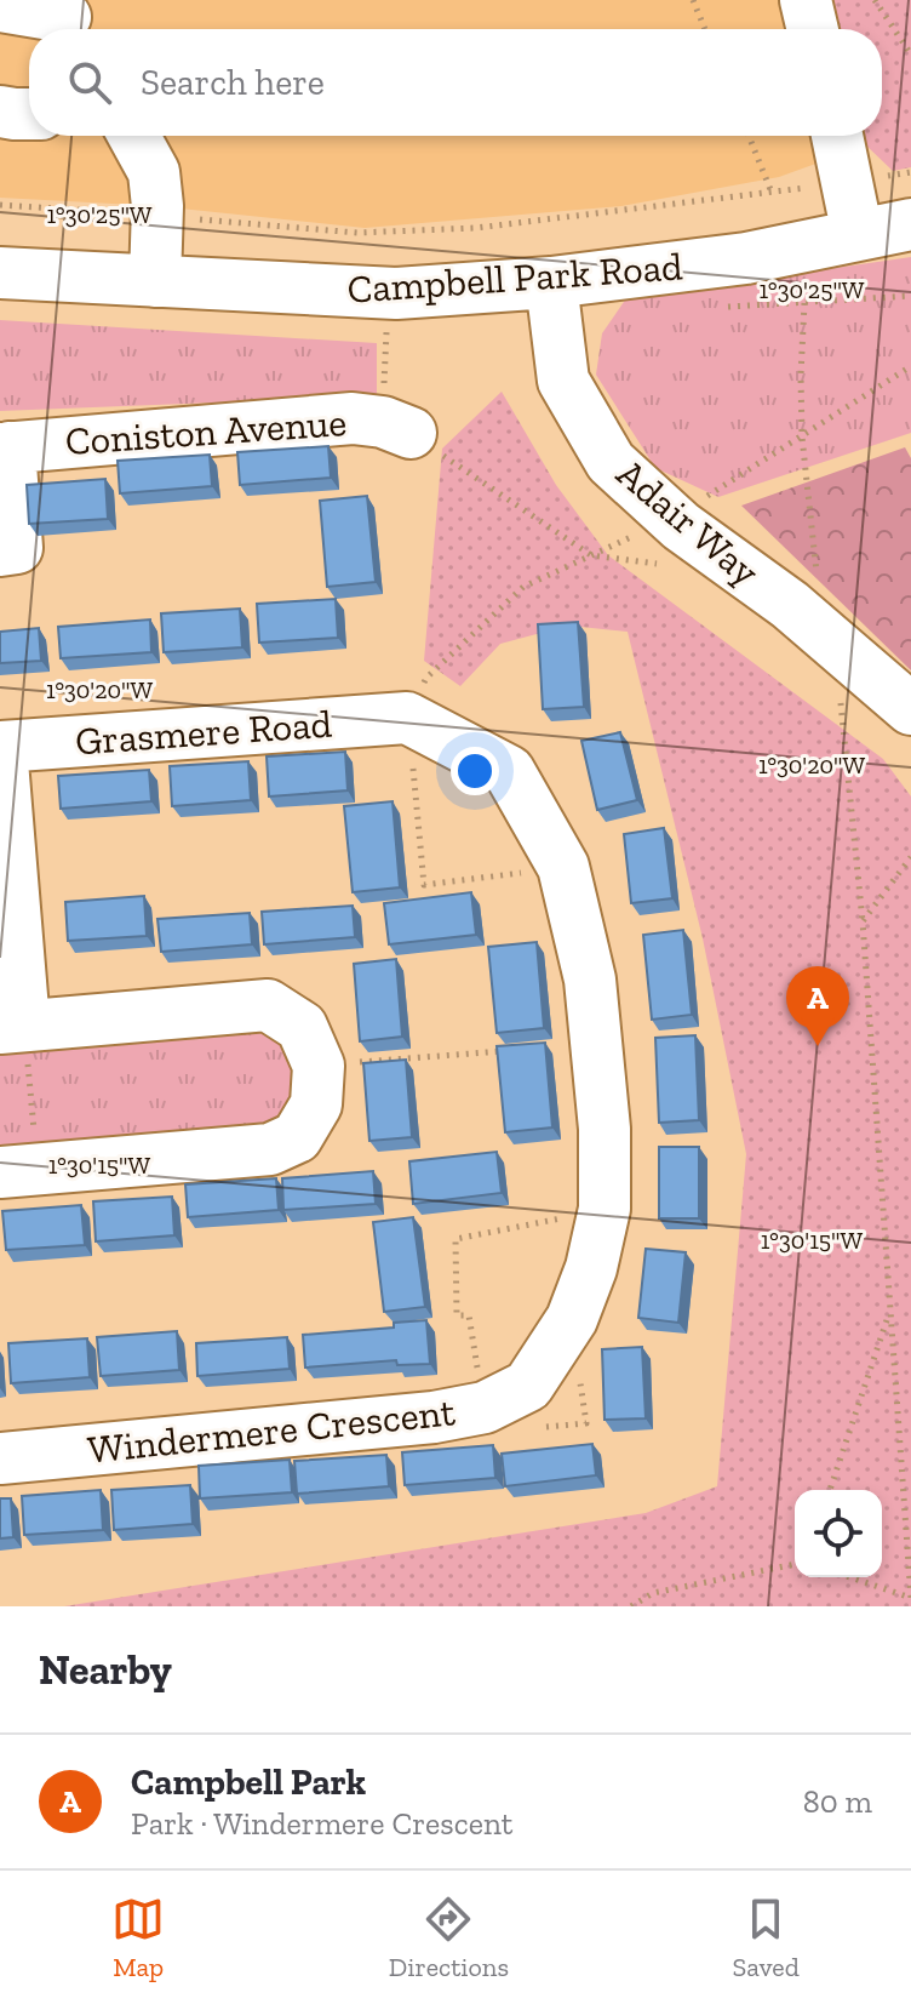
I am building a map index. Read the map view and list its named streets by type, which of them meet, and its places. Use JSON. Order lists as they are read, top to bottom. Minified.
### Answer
{"streets":{"street":["Campbell Park Road","Coniston Avenue","Adair Way","Grasmere Road","Windermere Crescent"]},"crossings":[["Campbell Park Road","Adair Way"],["Grasmere Road","Windermere Crescent"]],"page":{"search":"Search here","pins":"A","heading":"Nearby","list":[{"mark":"A","name":"Campbell Park","note":"Park · Windermere Crescent","value":"80 m"}],"nav":["Map","Directions","Saved"]},"coordinates":["1°30'25\"W","1°30'20\"W","1°30'15\"W"]}
